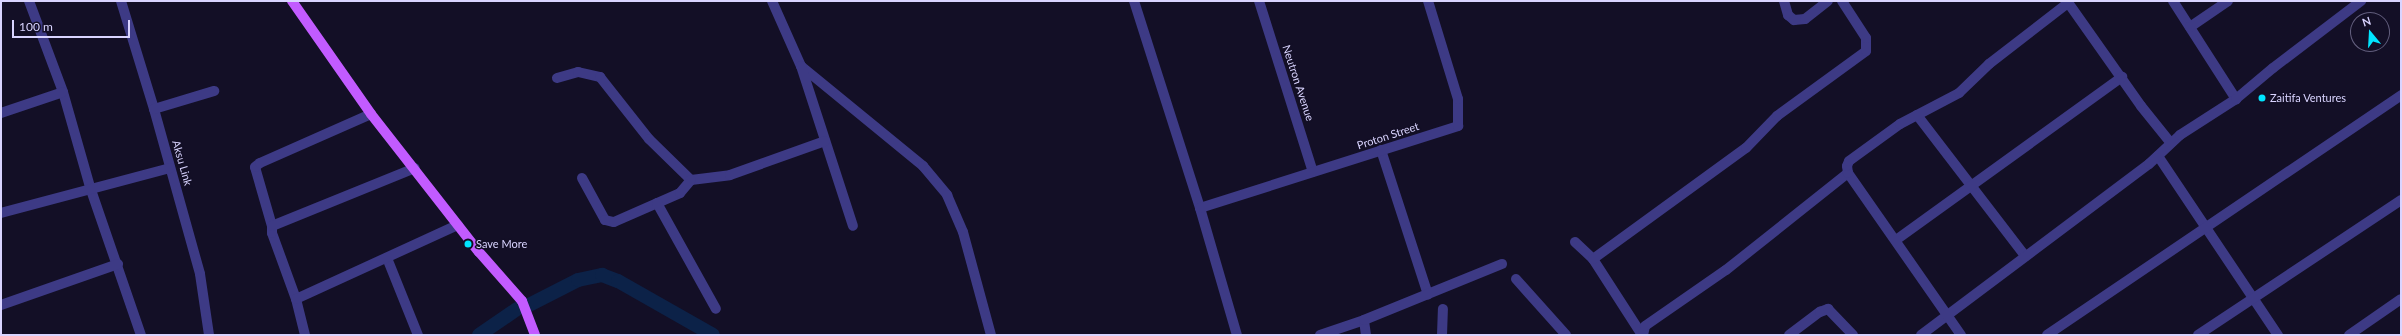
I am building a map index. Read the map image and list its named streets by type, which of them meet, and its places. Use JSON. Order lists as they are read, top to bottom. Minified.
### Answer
{"streets":{"street":["Neutron Avenue","Proton Street","Aksu Link"]},"crossings":[["Neutron Avenue","Proton Street"]],"places":["Zaitifa Ventures","Save More"],"scale_bar":"100 m","north":"top"}
